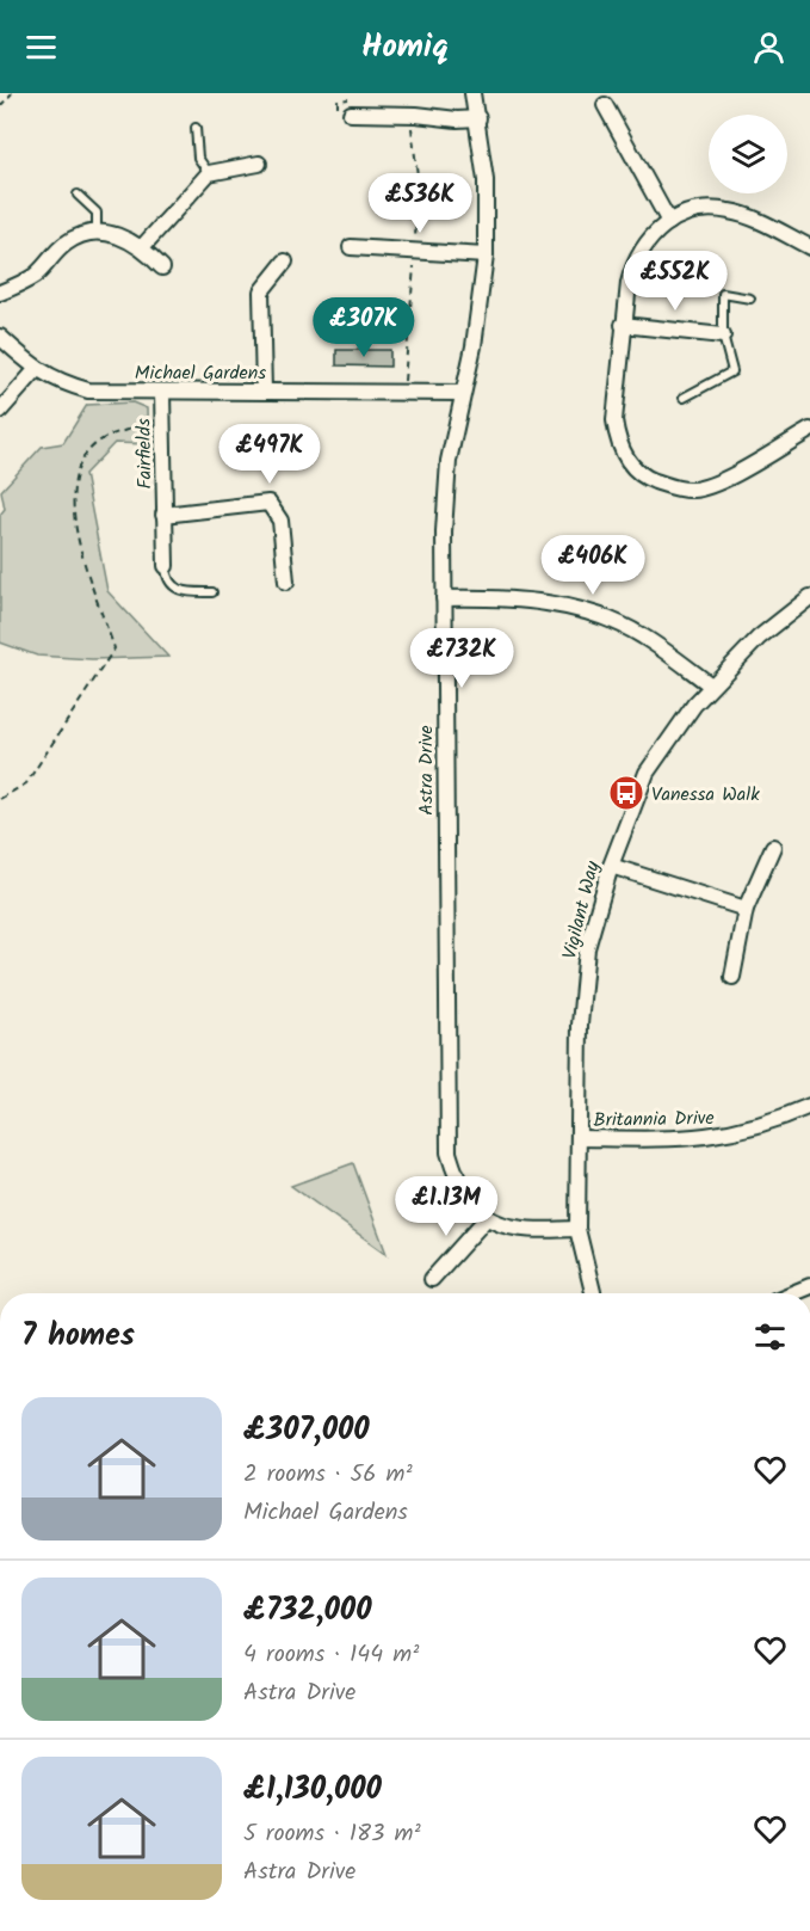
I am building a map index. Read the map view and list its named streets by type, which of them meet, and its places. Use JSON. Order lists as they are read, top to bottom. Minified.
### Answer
{"streets":{"street":["Michael Gardens","Fairfields","Astra Drive","Vigilant Way","Britannia Drive"]},"crossings":[["Michael Gardens","Fairfields"],["Michael Gardens","Astra Drive"],["Vigilant Way","Britannia Drive"]],"places":{"bus stop":["Vanessa Walk"]},"page":{"header":"Homiq","price":["£536K","£552K","£307K","£497K","£406K","£732K","£1.13M"],"heading":"7 homes","list":[{"name":"£307,000","note":"2 rooms · 56 m² · Michael Gardens"},{"name":"£732,000","note":"4 rooms · 144 m² · Astra Drive"},{"name":"£1,130,000","note":"5 rooms · 183 m² · Astra Drive"}]}}
